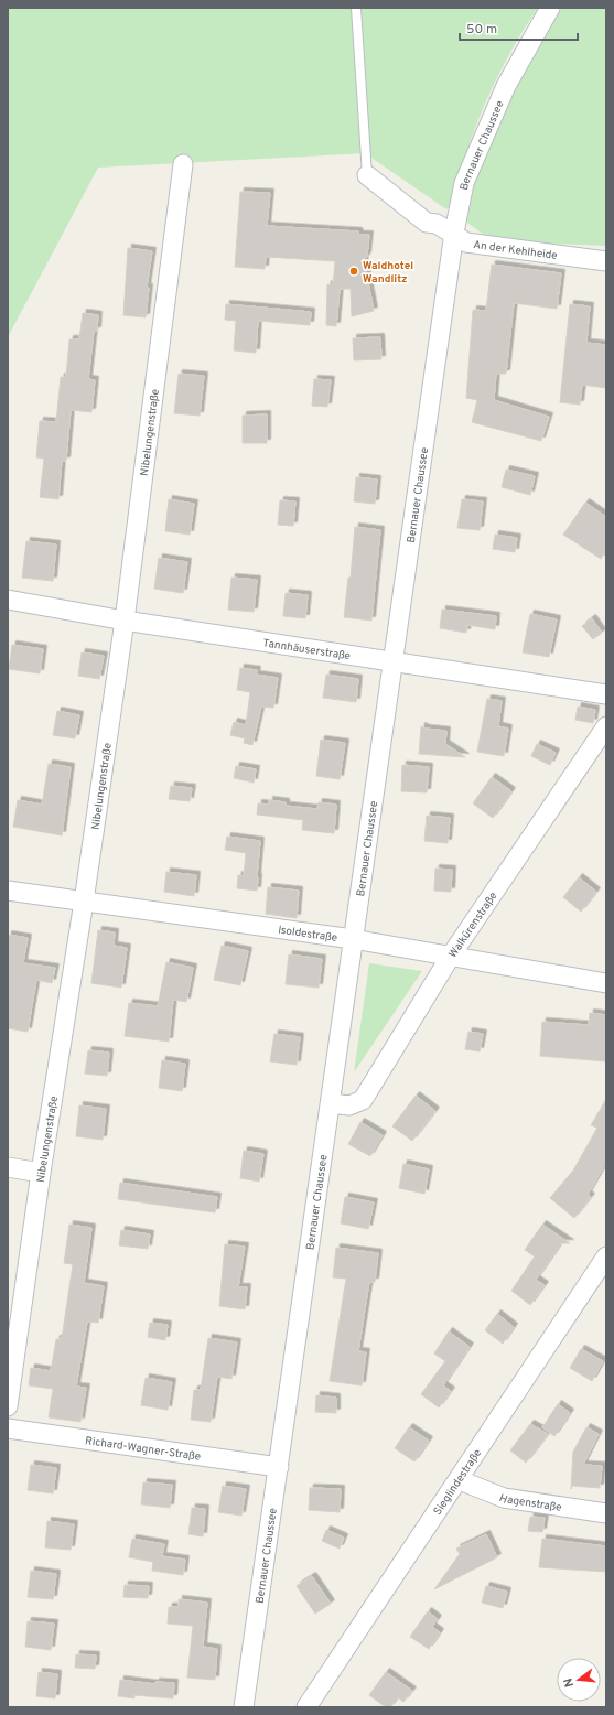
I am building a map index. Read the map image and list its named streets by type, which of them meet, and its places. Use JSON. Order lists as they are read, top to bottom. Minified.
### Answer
{"streets":{"street":["Bernauer Chaussee","An der Kehlheide","Nibelungenstraße","Tannhäuserstraße","Walkürenstraße","Isoldestraße","Richard-Wagner-Straße","Sieglindestraße","Hagenstraße"]},"crossings":[["Bernauer Chaussee","An der Kehlheide"],["Bernauer Chaussee","Tannhäuserstraße"],["Bernauer Chaussee","Walkürenstraße"],["Bernauer Chaussee","Isoldestraße"],["Bernauer Chaussee","Richard-Wagner-Straße"],["Nibelungenstraße","Tannhäuserstraße"],["Nibelungenstraße","Isoldestraße"],["Walkürenstraße","Isoldestraße"],["Sieglindestraße","Hagenstraße"]],"places":["Waldhotel Wandlitz"],"scale_bar":"50 m","north":"left"}
